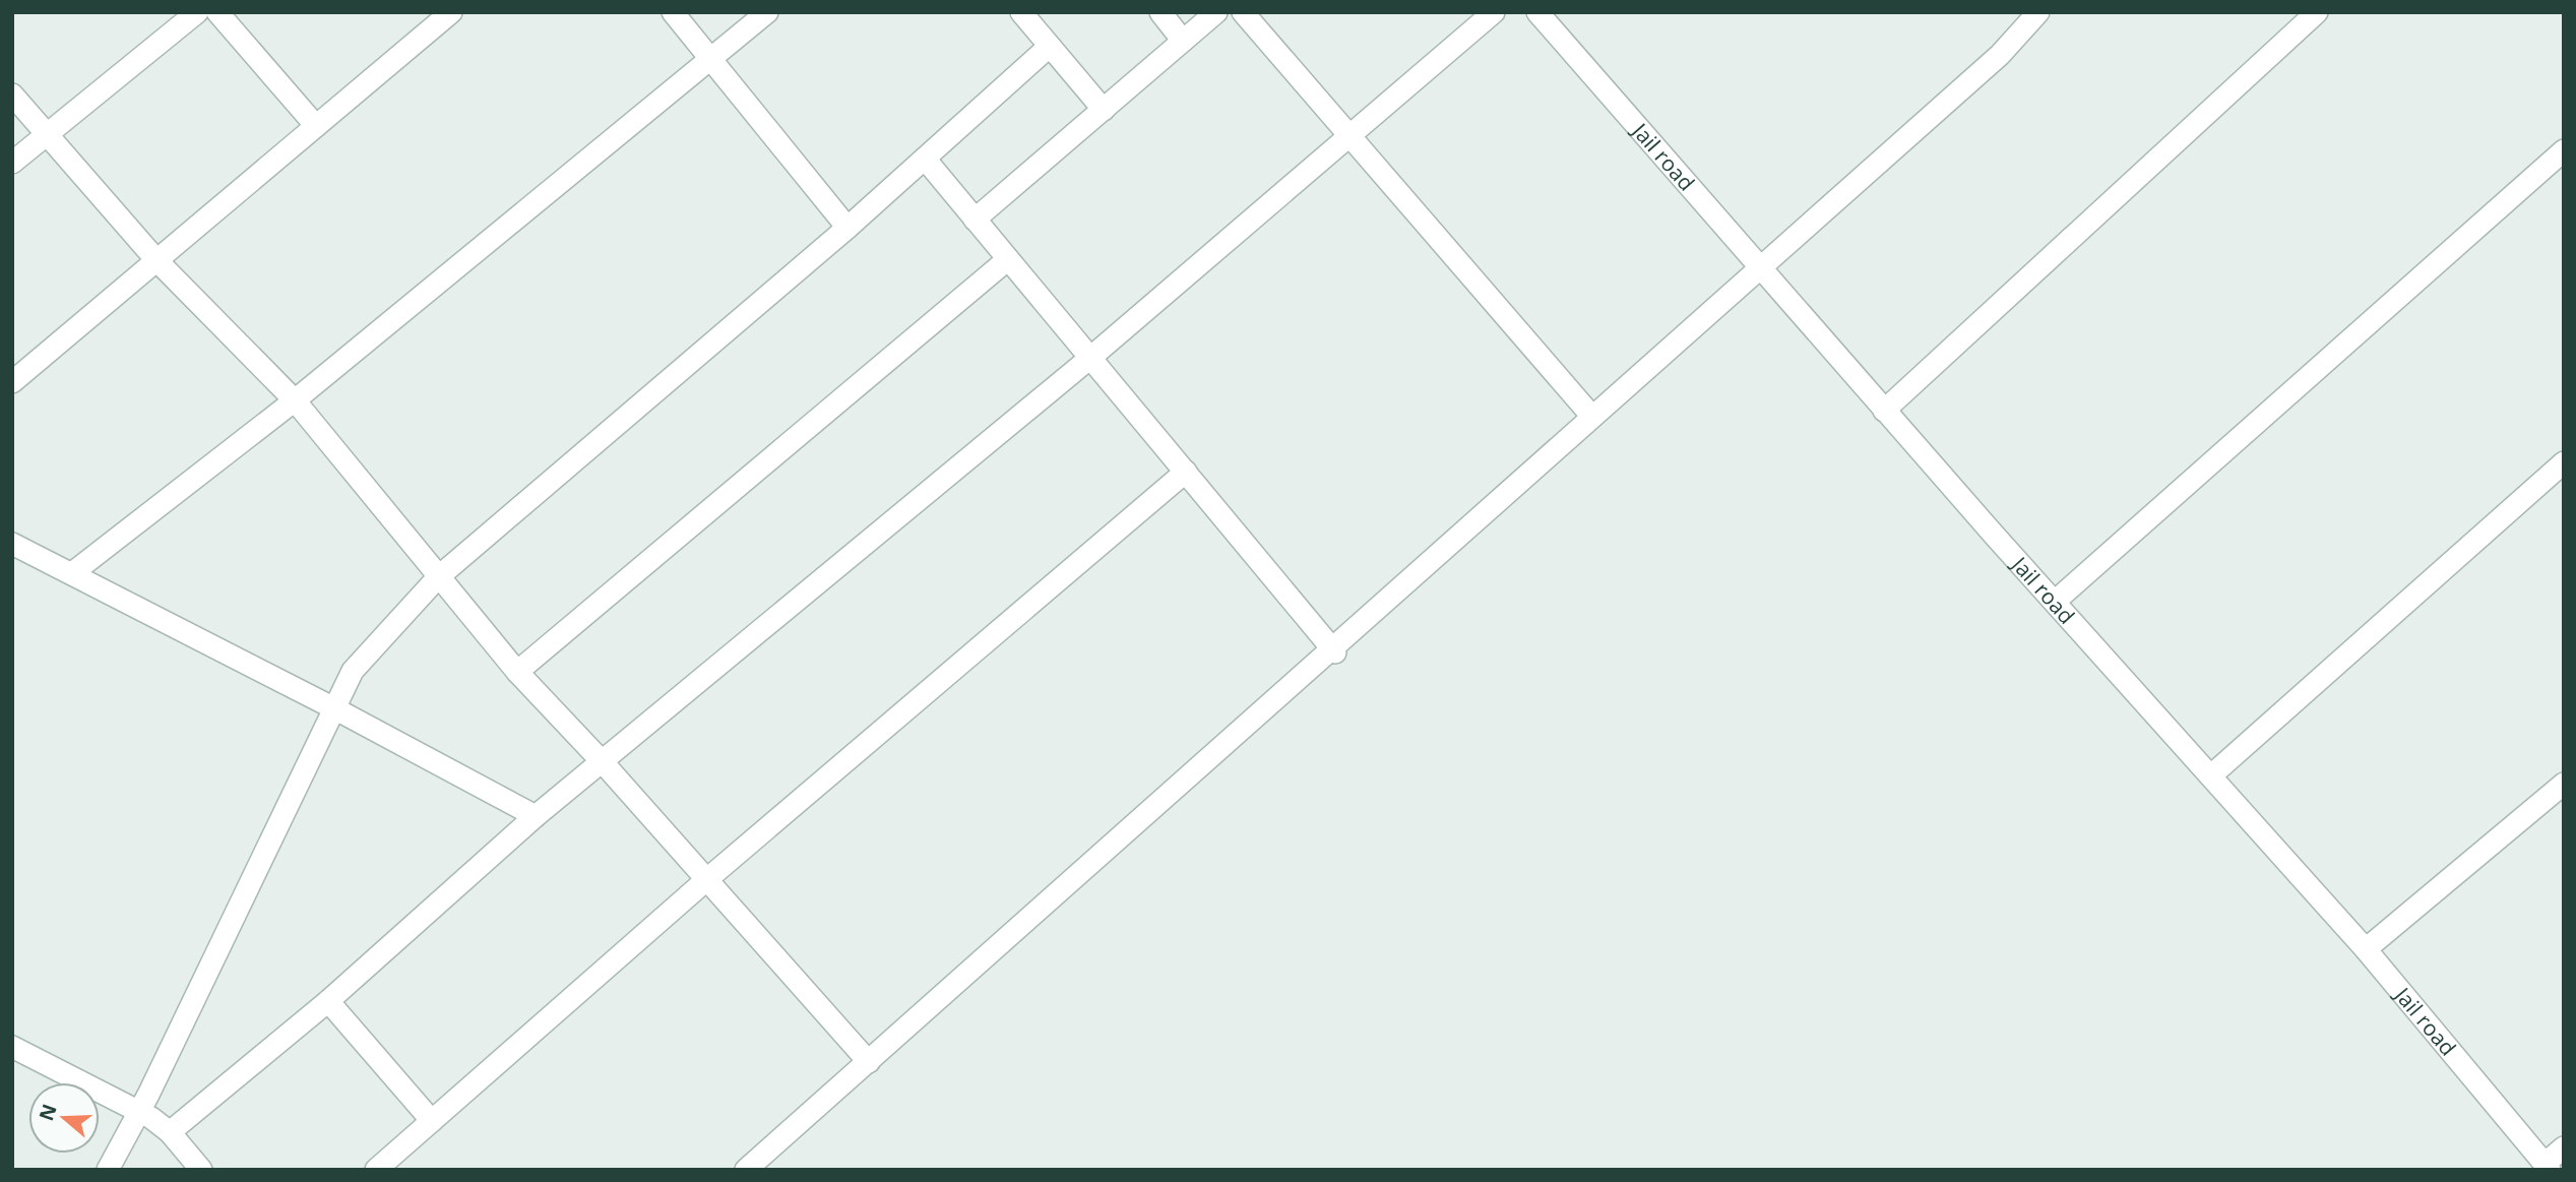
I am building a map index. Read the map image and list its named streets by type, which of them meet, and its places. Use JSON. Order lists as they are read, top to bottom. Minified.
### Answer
{"streets":{"street":["Jail road"]},"north":"left"}
